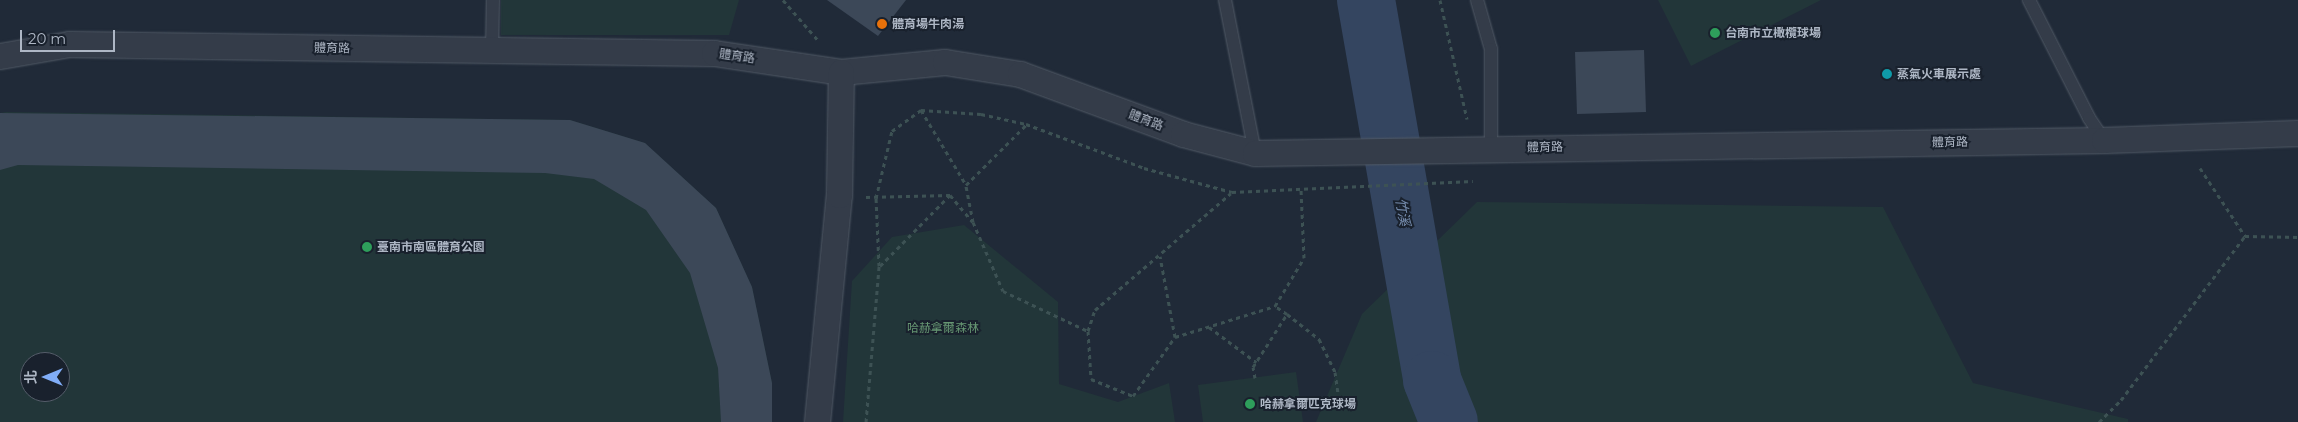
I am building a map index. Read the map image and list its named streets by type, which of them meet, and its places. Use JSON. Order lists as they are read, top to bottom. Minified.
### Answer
{"streets":{"street":["體育路"]},"water":["竹溪"],"parks":["哈赫拿爾森林"],"places":["體育場牛肉湯","台南市立橄欖球場","蒸氣火車展示處","臺南市南區體育公園","哈赫拿爾匹克球場"],"scale_bar":"20 m","north":"left"}
